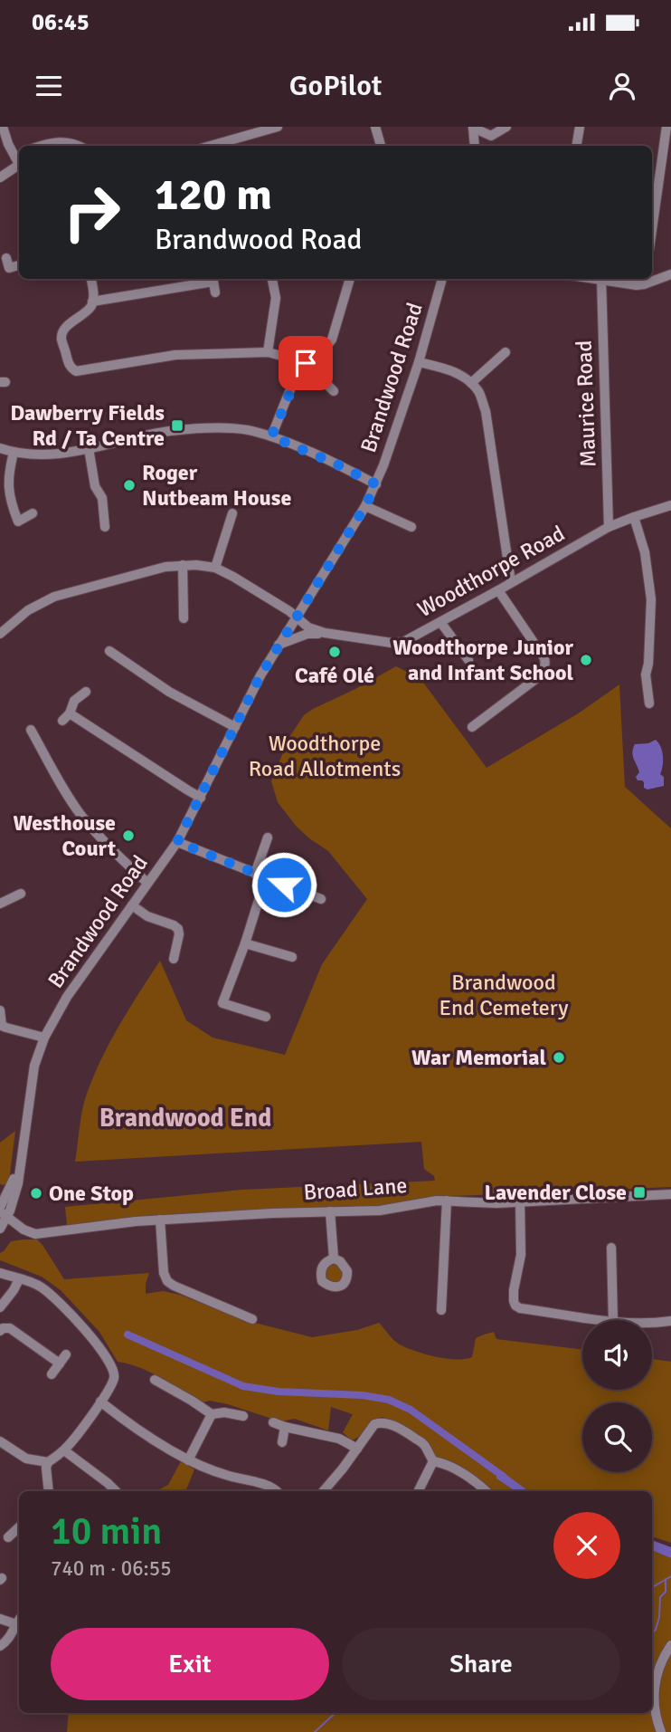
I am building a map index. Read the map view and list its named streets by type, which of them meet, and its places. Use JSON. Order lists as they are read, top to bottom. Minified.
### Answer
{"streets":{"street":["Brandwood Road","Maurice Road","Woodthorpe Road","Broad Lane"]},"crossings":[["Brandwood Road","Woodthorpe Road"],["Brandwood Road","Broad Lane"],["Maurice Road","Woodthorpe Road"]],"districts":["Brandwood End"],"parks":["Woodthorpe Road Allotments","Brandwood End Cemetery"],"places":{"transit":["Dawberry Fields Rd / Ta Centre","Lavender Close"],"other":["Roger Nutbeam House","Café Olé","Woodthorpe Junior and Infant School","Westhouse Court","War Memorial","One Stop"]},"page":{"status":"06:45","header":"GoPilot","turn":["120 m","Brandwood Road"],"heading":["10 min","740 m · 06:55"],"buttons":["Exit","Share"]}}
